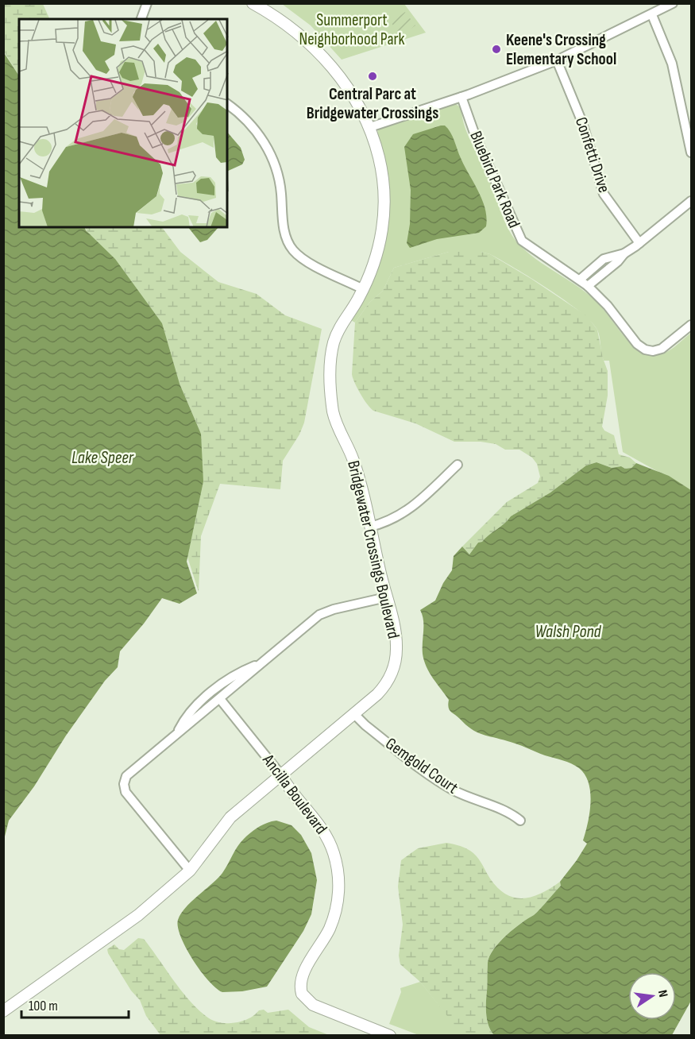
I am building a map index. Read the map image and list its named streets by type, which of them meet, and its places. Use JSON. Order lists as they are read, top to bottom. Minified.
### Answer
{"streets":{"street":["Confetti Drive","Bluebird Park Road","Bridgewater Crossings Boulevard","Gemgold Court","Ancilla Boulevard"]},"crossings":[["Bridgewater Crossings Boulevard","Gemgold Court"],["Bridgewater Crossings Boulevard","Ancilla Boulevard"]],"water":["Lake Speer","Walsh Pond"],"parks":["Summerport Neighborhood Park"],"places":["Keene's Crossing Elementary School","Central Parc at Bridgewater Crossings"],"scale_bar":"100 m","north":"right"}
